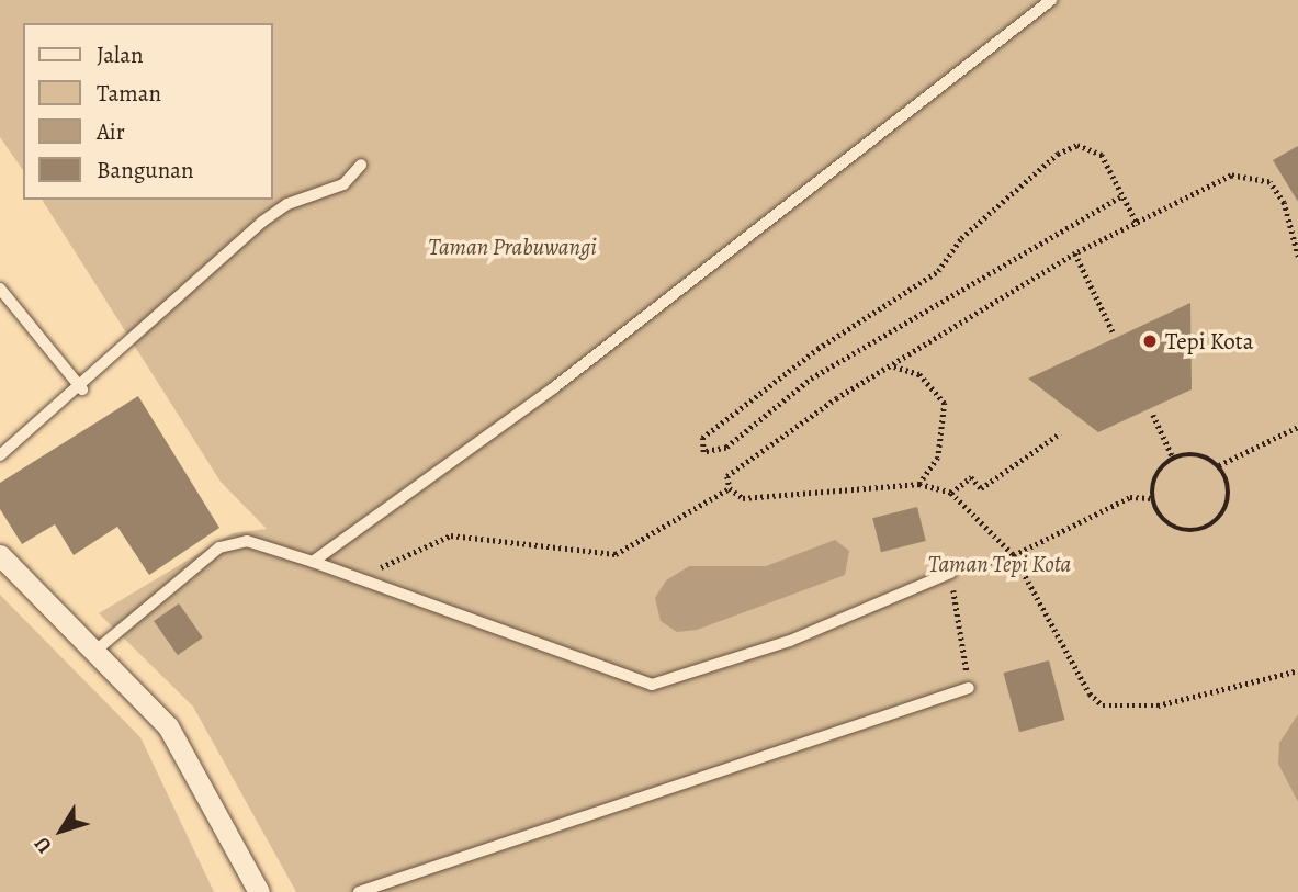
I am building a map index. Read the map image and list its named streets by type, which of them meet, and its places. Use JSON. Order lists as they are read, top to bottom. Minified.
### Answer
{"parks":["Taman Prabuwangi","Taman Tepi Kota"],"places":["Tepi Kota"],"legend":["Jalan","Taman","Air","Bangunan"],"north":"bottom left"}
